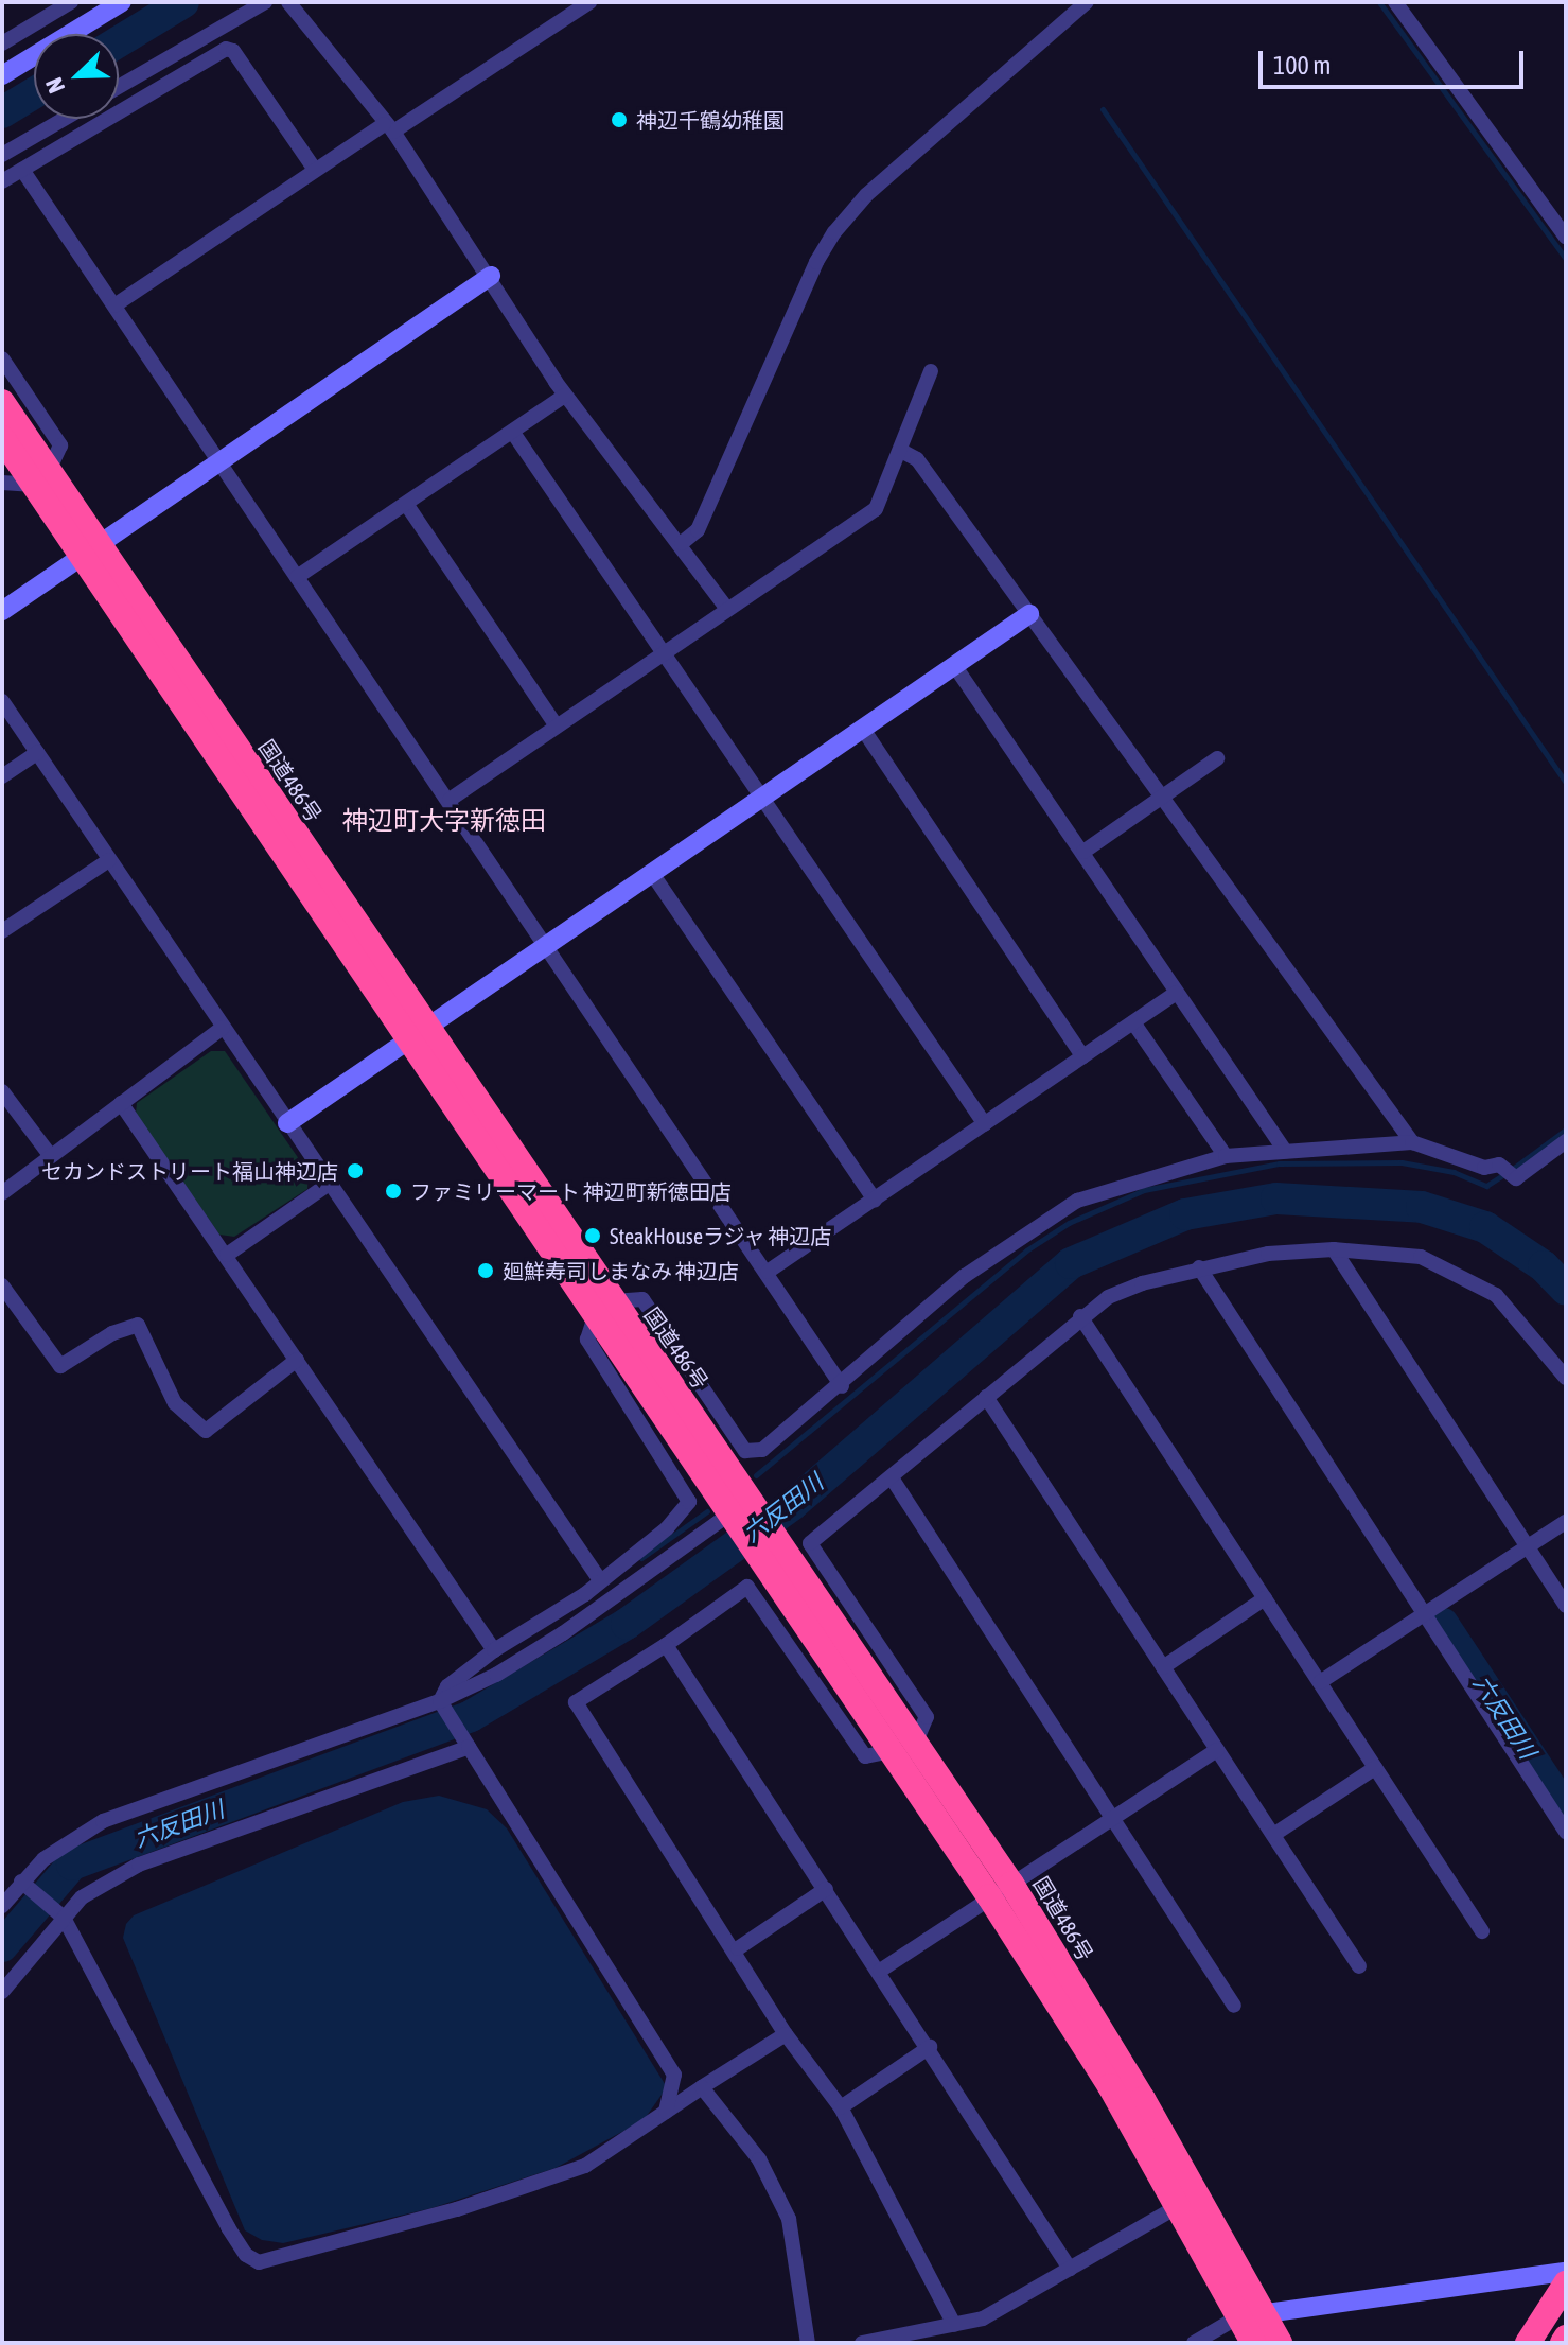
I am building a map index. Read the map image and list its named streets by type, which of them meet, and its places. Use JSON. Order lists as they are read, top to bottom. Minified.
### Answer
{"streets":{"highway":["国道486号"]},"districts":["神辺町大字新徳田"],"water":["六反田川"],"places":["神辺千鶴幼稚園","セカンドストリート福山神辺店","ファミリーマート 神辺町新徳田店","SteakHouseラジャ 神辺店","廻鮮寿司しまなみ 神辺店"],"scale_bar":"100 m","north":"bottom left"}
